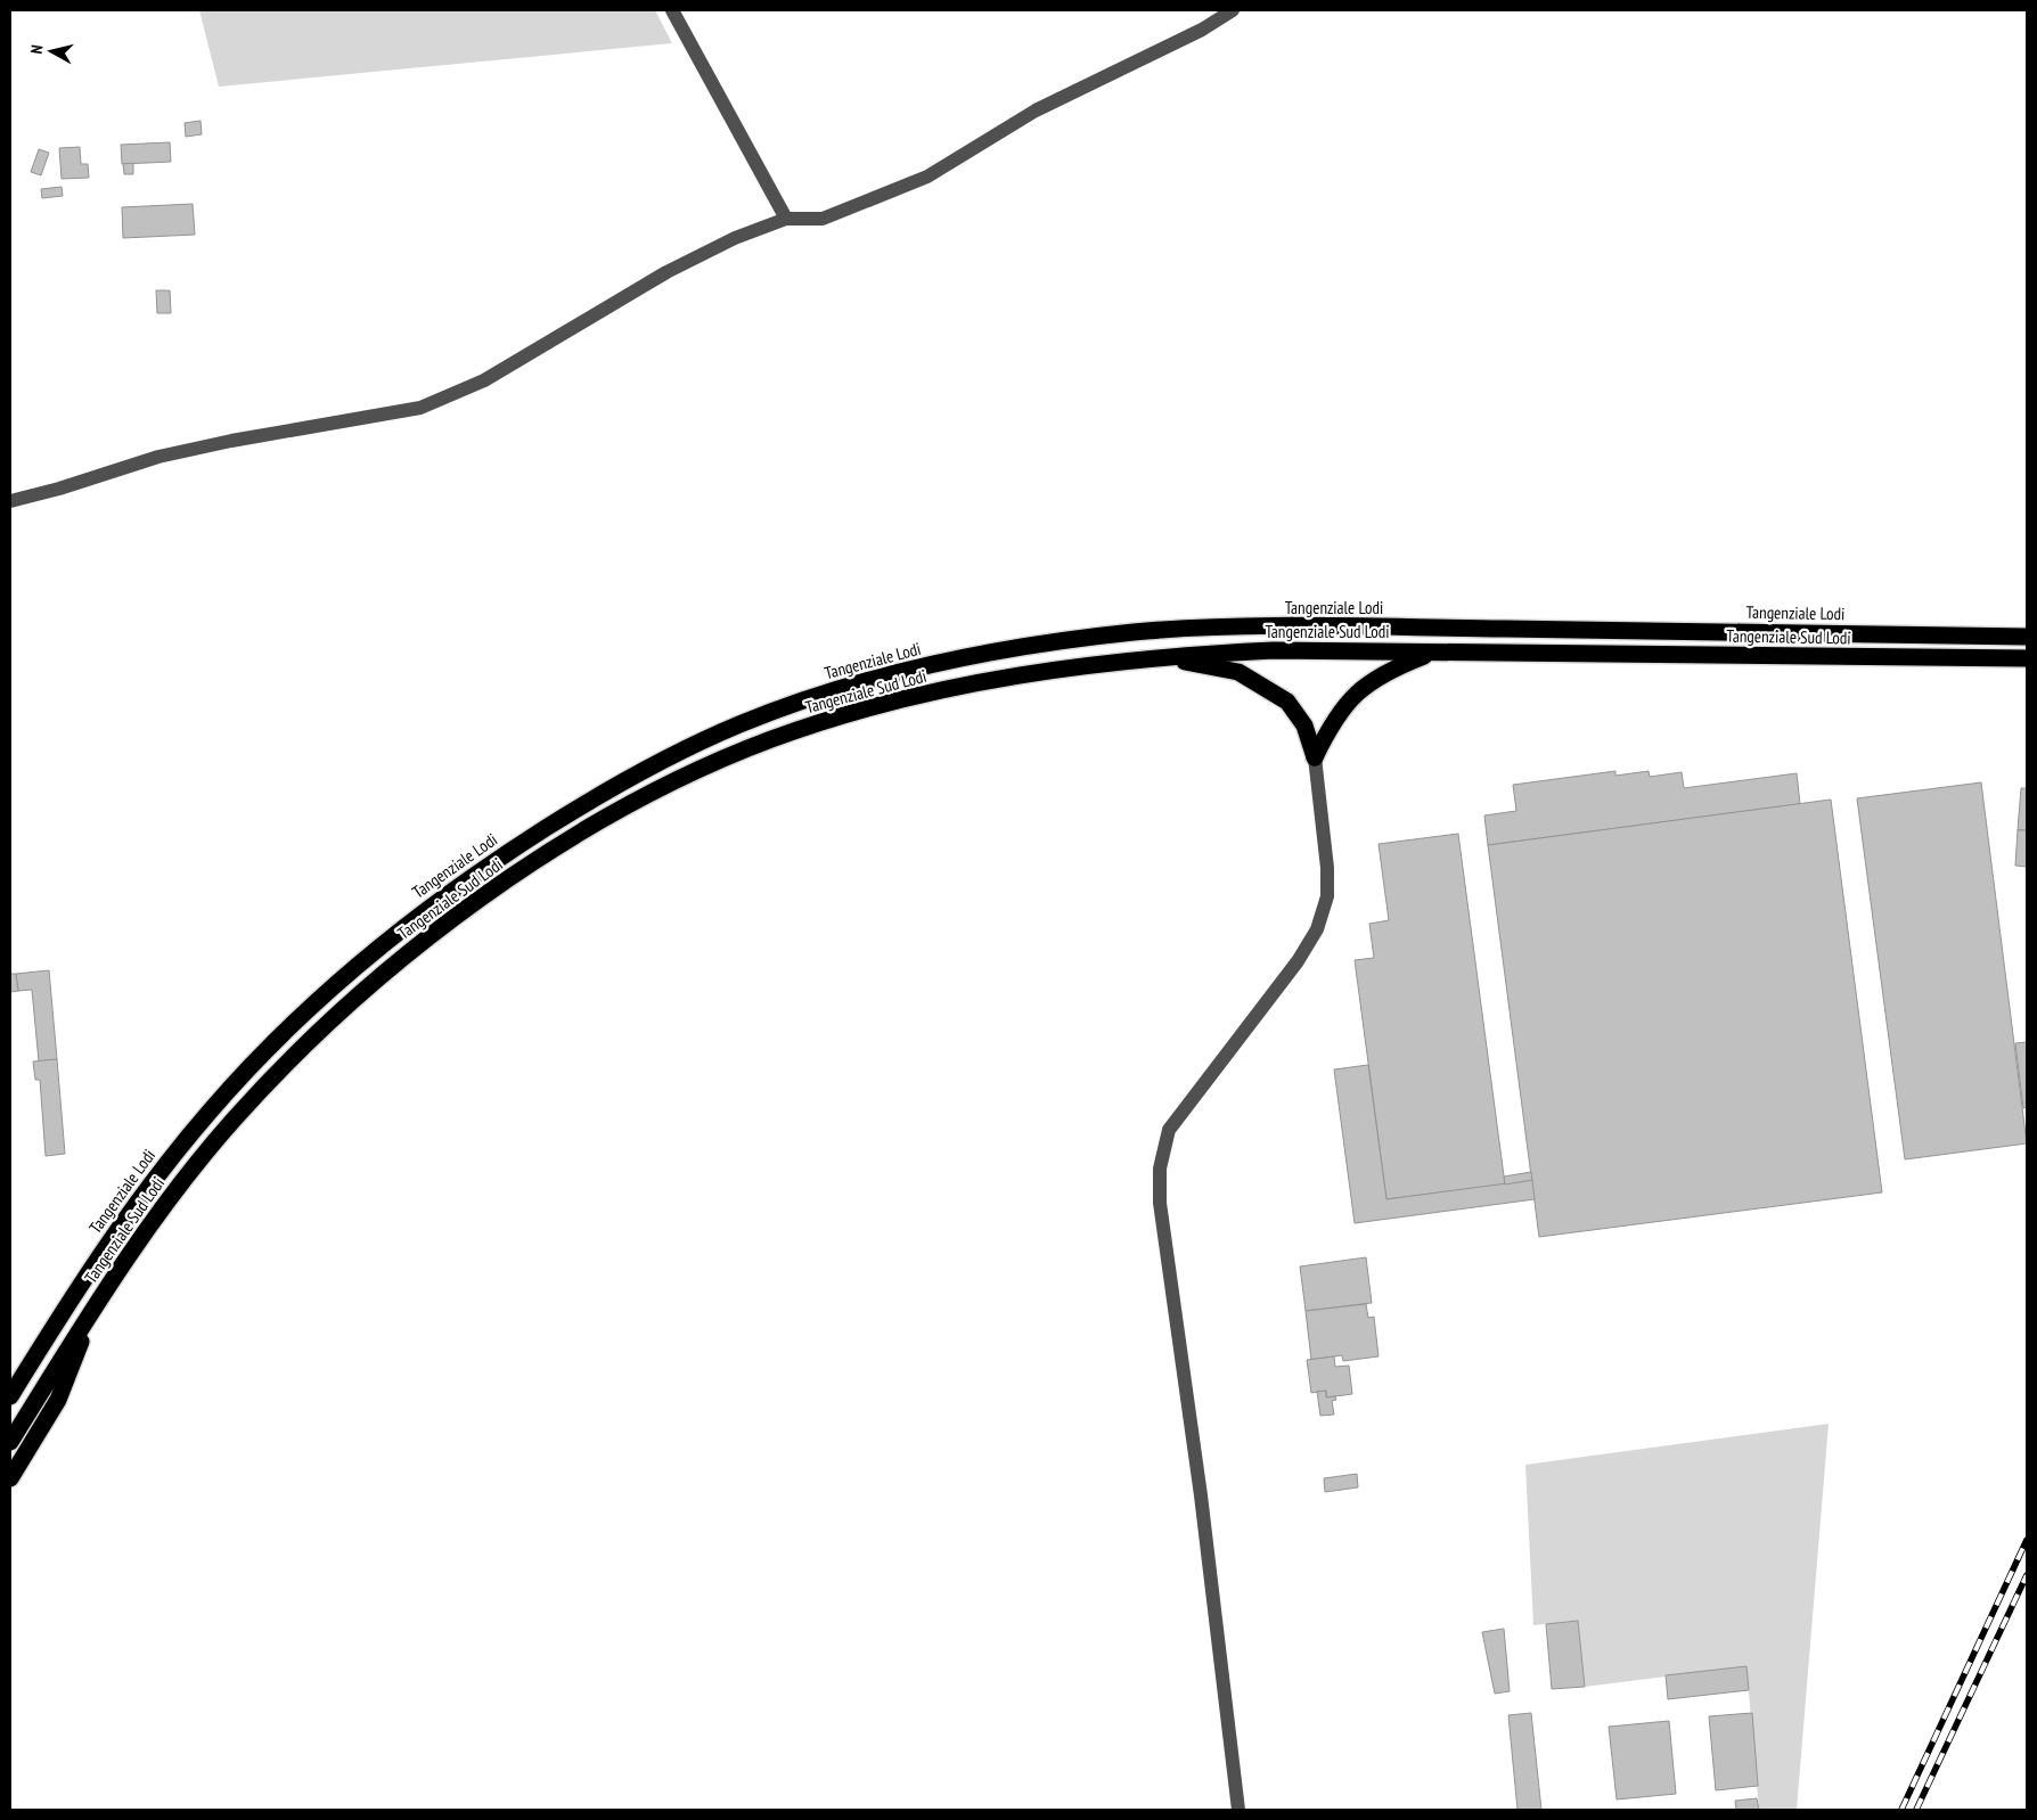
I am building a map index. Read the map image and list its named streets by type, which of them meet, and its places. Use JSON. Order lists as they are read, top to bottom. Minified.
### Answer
{"streets":{"highway":["Tangenziale Lodi","Tangenziale Sud Lodi"]},"north":"left"}
